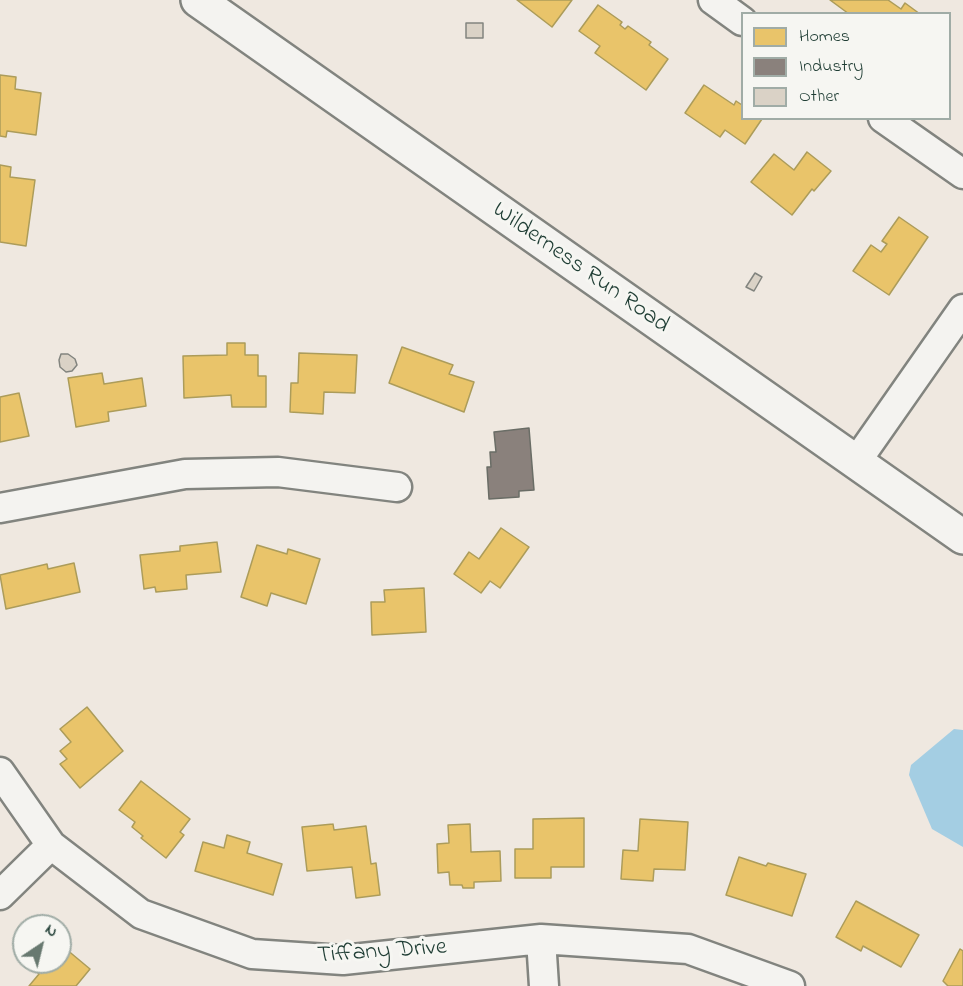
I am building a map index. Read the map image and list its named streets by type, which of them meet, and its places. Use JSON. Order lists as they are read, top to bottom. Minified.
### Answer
{"streets":{"street":["Wilderness Run Road","Tiffany Drive"]},"legend":["Homes","Industry","Other"],"north":"top right"}
